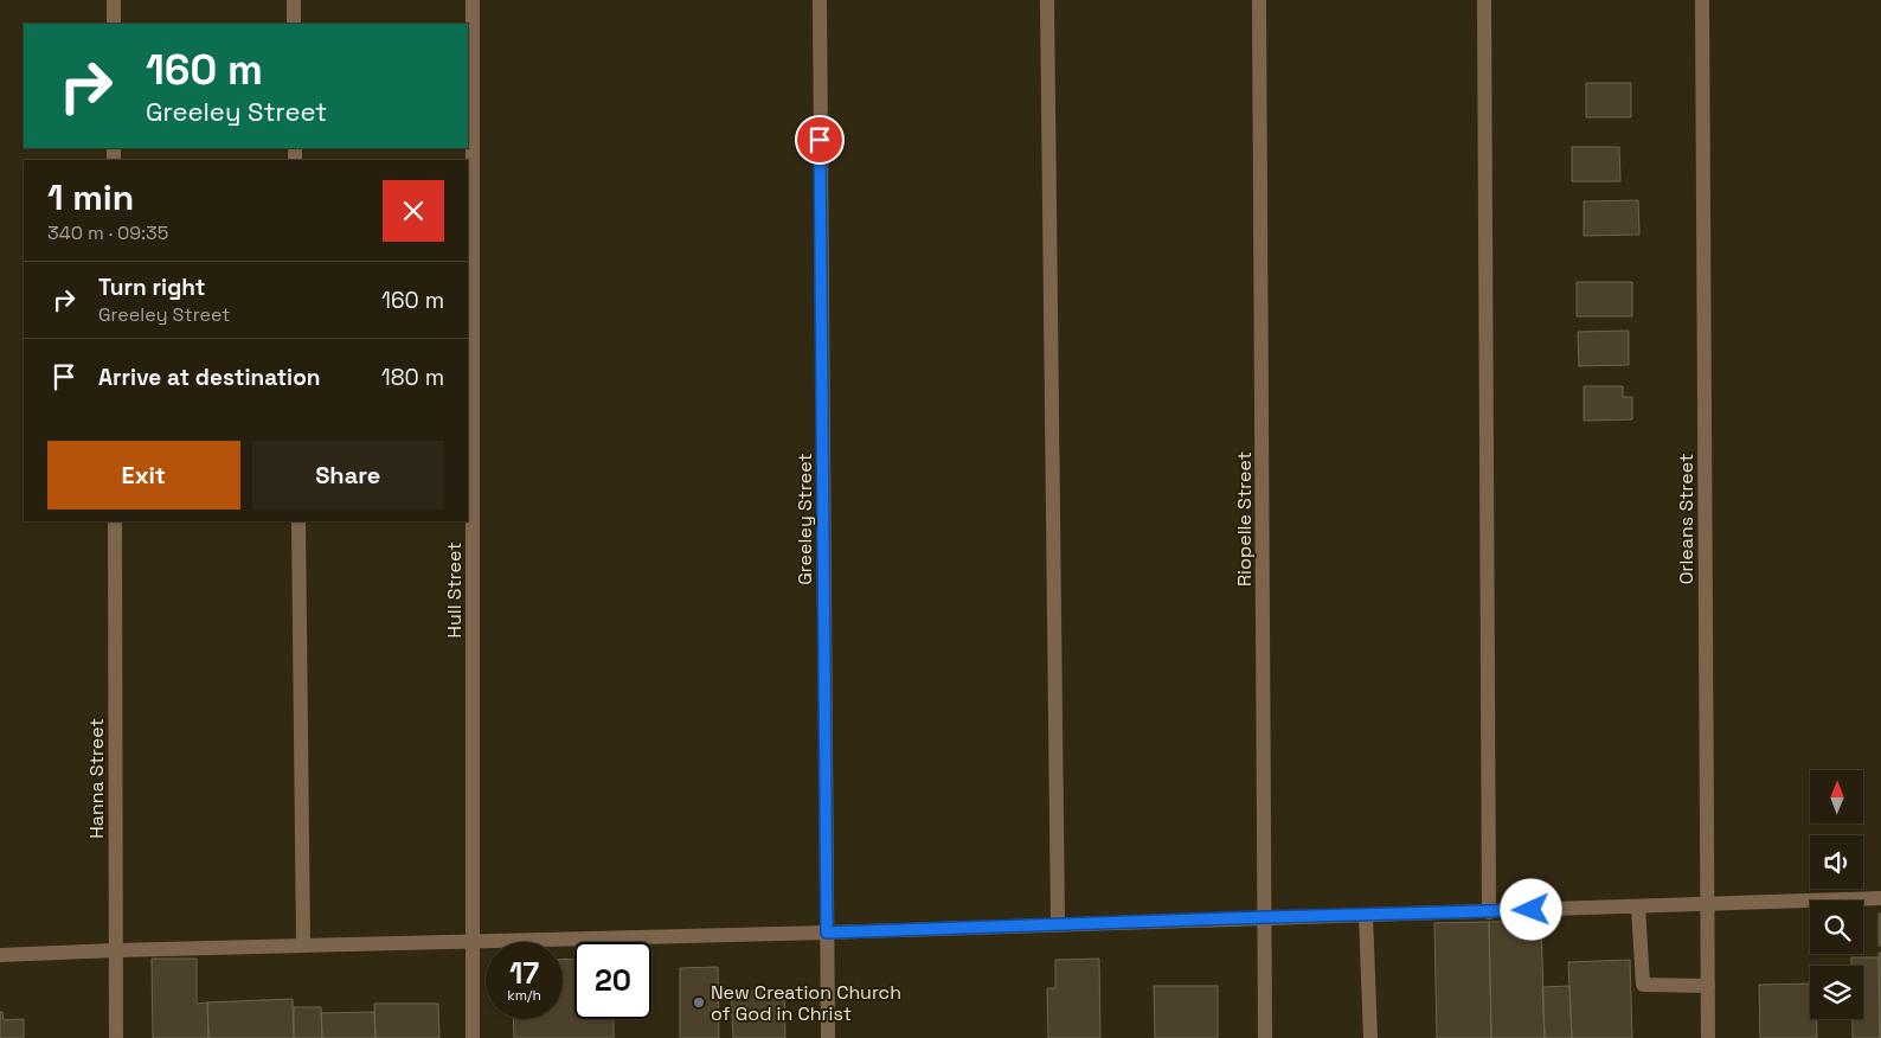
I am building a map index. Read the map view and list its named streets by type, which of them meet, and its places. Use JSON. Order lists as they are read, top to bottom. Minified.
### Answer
{"streets":{"street":["Greeley Street","Riopelle Street","Orleans Street","Hull Street","Hanna Street"]},"places":["New Creation Church of God in Christ"],"north":"top","page":{"turn":["160 m","Greeley Street"],"heading":["1 min","340 m · 09:35"],"list":[{"name":"Turn right","note":"Greeley Street","value":"160 m"},{"name":"Arrive at destination","value":"180 m"}],"buttons":["Exit","Share"],"speed":"17 km/h","limit":"20"}}
